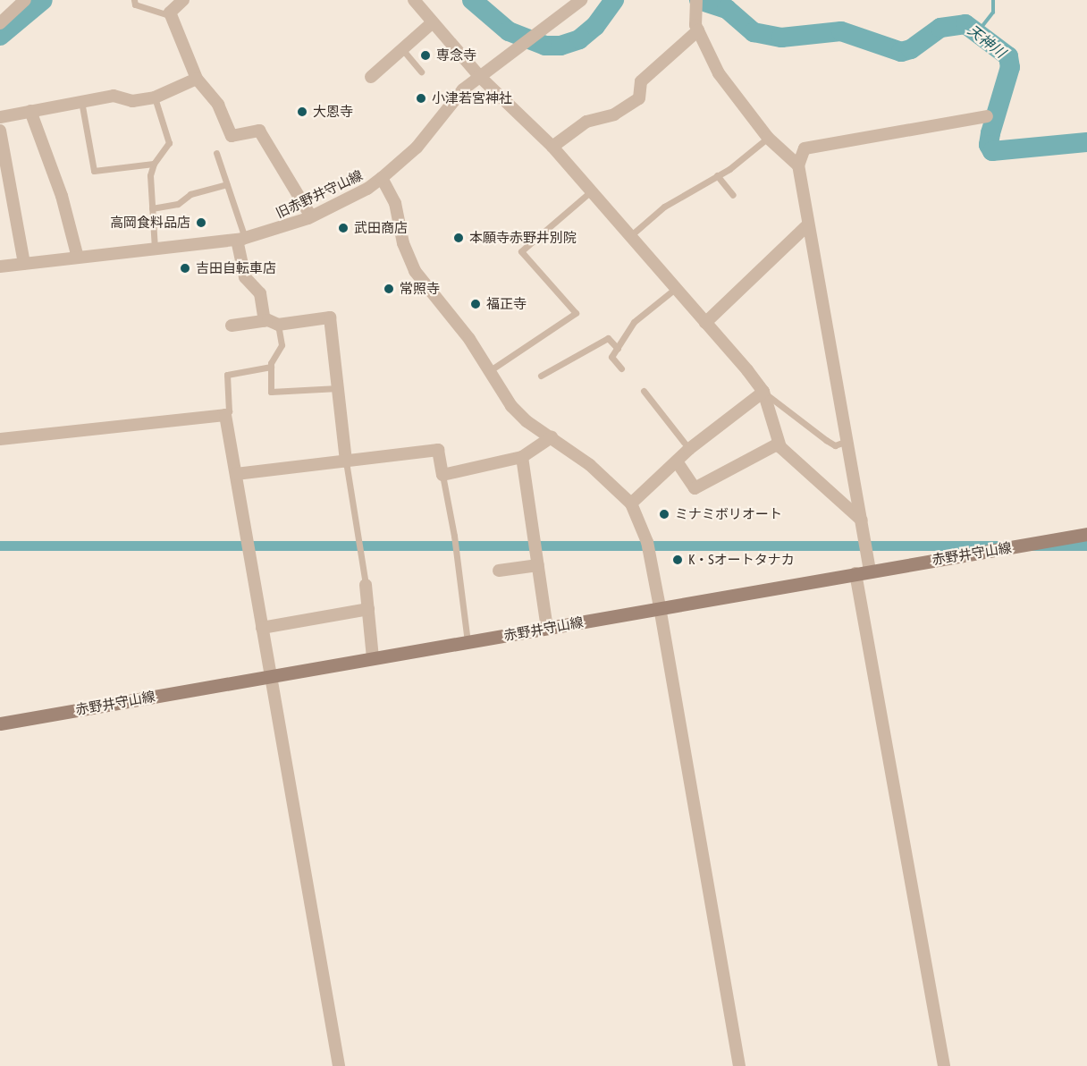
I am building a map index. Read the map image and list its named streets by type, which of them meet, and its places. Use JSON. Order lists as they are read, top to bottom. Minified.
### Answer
{"streets":{"main road":["赤野井守山線"],"street":["旧赤野井守山線"]},"water":["天神川"],"places":["専念寺","小津若宮神社","大恩寺","高岡食料品店","武田商店","本願寺赤野井別院","吉田自転車店","常照寺","福正寺","ミナミボリオート","K・Sオートタナカ"]}
